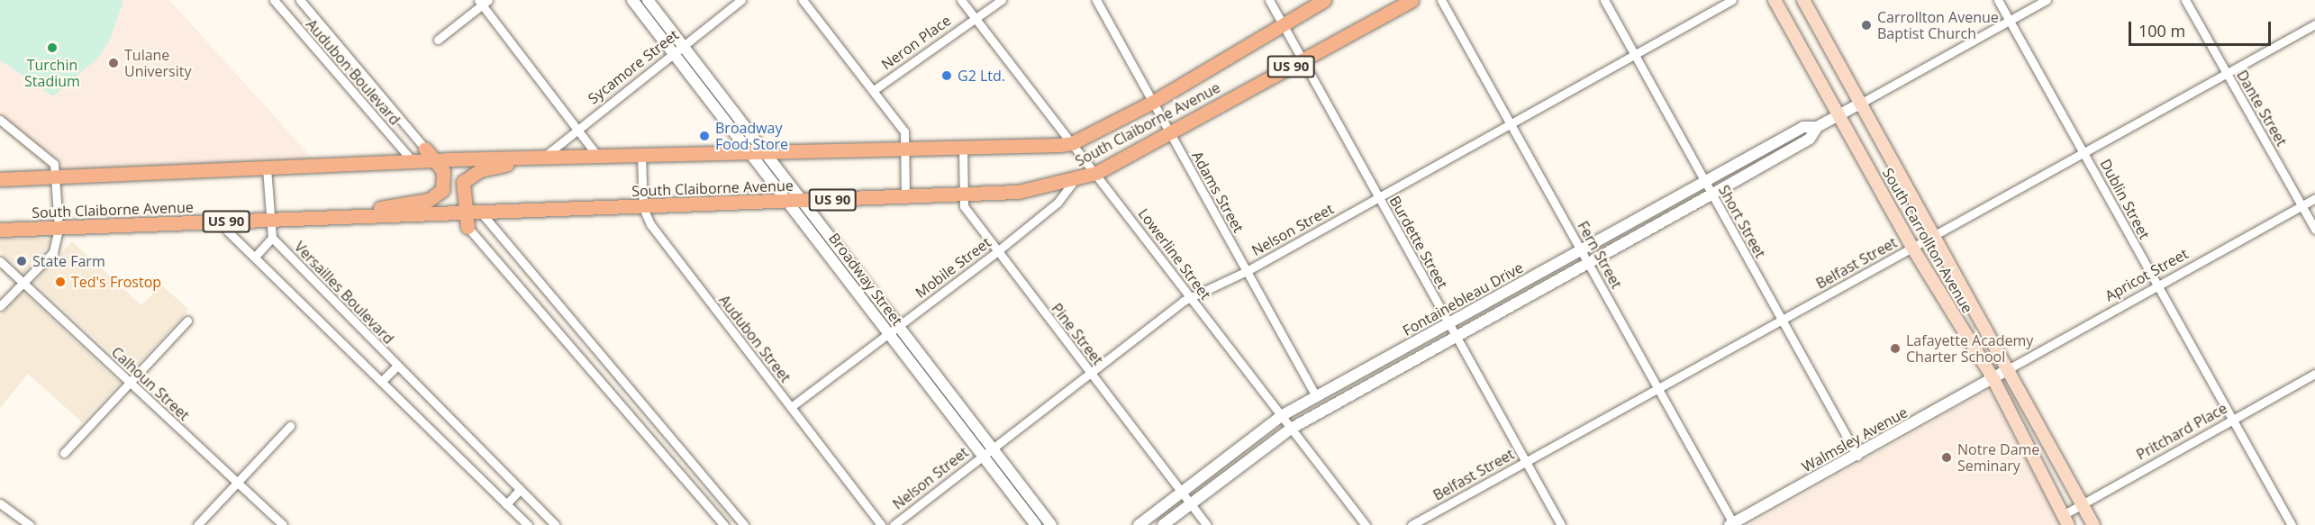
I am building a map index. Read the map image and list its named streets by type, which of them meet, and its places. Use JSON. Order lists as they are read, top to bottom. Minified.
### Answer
{"streets":{"main road":["US 90","South Claiborne Avenue","South Carrollton Avenue"],"street":["Neron Place","Sycamore Street","Audubon Boulevard","Dante Street","Adams Street","Dublin Street","Short Street","Nelson Street","Burdette Street","Lowerline Street","Fern Street","Belfast Street","Mobile Street","Apricot Street","Broadway Street","Versailles Boulevard","Fontainebleau Drive","Pine Street","Audubon Street","Calhoun Street","Pritchard Place","Walmsley Avenue"]},"crossings":[["Neron Place","Lowerline Street"],["Sycamore Street","South Claiborne Avenue"],["Sycamore Street","Broadway Street"],["Audubon Boulevard","South Claiborne Avenue"],["Dante Street","Belfast Street"],["Dante Street","Apricot Street"],["South Claiborne Avenue","Adams Street"],["South Claiborne Avenue","Burdette Street"],["South Claiborne Avenue","Lowerline Street"],["South Claiborne Avenue","Mobile Street"],["South Claiborne Avenue","Broadway Street"],["South Claiborne Avenue","Versailles Boulevard"],["South Claiborne Avenue","Pine Street"],["South Claiborne Avenue","Audubon Street"],["Adams Street","Nelson Street"],["Adams Street","Fontainebleau Drive"],["Dublin Street","Belfast Street"],["Dublin Street","Apricot Street"],["Dublin Street","Pritchard Place"],["Short Street","Nelson Street"],["Short Street","Belfast Street"],["Short Street","Fontainebleau Drive"],["Short Street","Walmsley Avenue"],["Nelson Street","Burdette Street"],["Nelson Street","Lowerline Street"],["Nelson Street","Fern Street"],["Nelson Street","Broadway Street"],["Nelson Street","Pine Street"],["South Carrollton Avenue","Belfast Street"],["South Carrollton Avenue","Apricot Street"],["South Carrollton Avenue","Fontainebleau Drive"],["South Carrollton Avenue","Pritchard Place"],["South Carrollton Avenue","Walmsley Avenue"],["Burdette Street","Belfast Street"],["Burdette Street","Fontainebleau Drive"],["Lowerline Street","Fontainebleau Drive"],["Fern Street","Belfast Street"],["Fern Street","Fontainebleau Drive"],["Fern Street","Walmsley Avenue"],["Mobile Street","Broadway Street"],["Mobile Street","Pine Street"],["Mobile Street","Audubon Street"],["Apricot Street","Walmsley Avenue"],["Fontainebleau Drive","Pine Street"]],"places":["Carrollton Avenue Baptist Church","Turchin Stadium","Tulane University","G2 Ltd.","Broadway Food Store","State Farm","Ted's Frostop","Lafayette Academy Charter School","Notre Dame Seminary"],"scale_bar":"100 m"}
